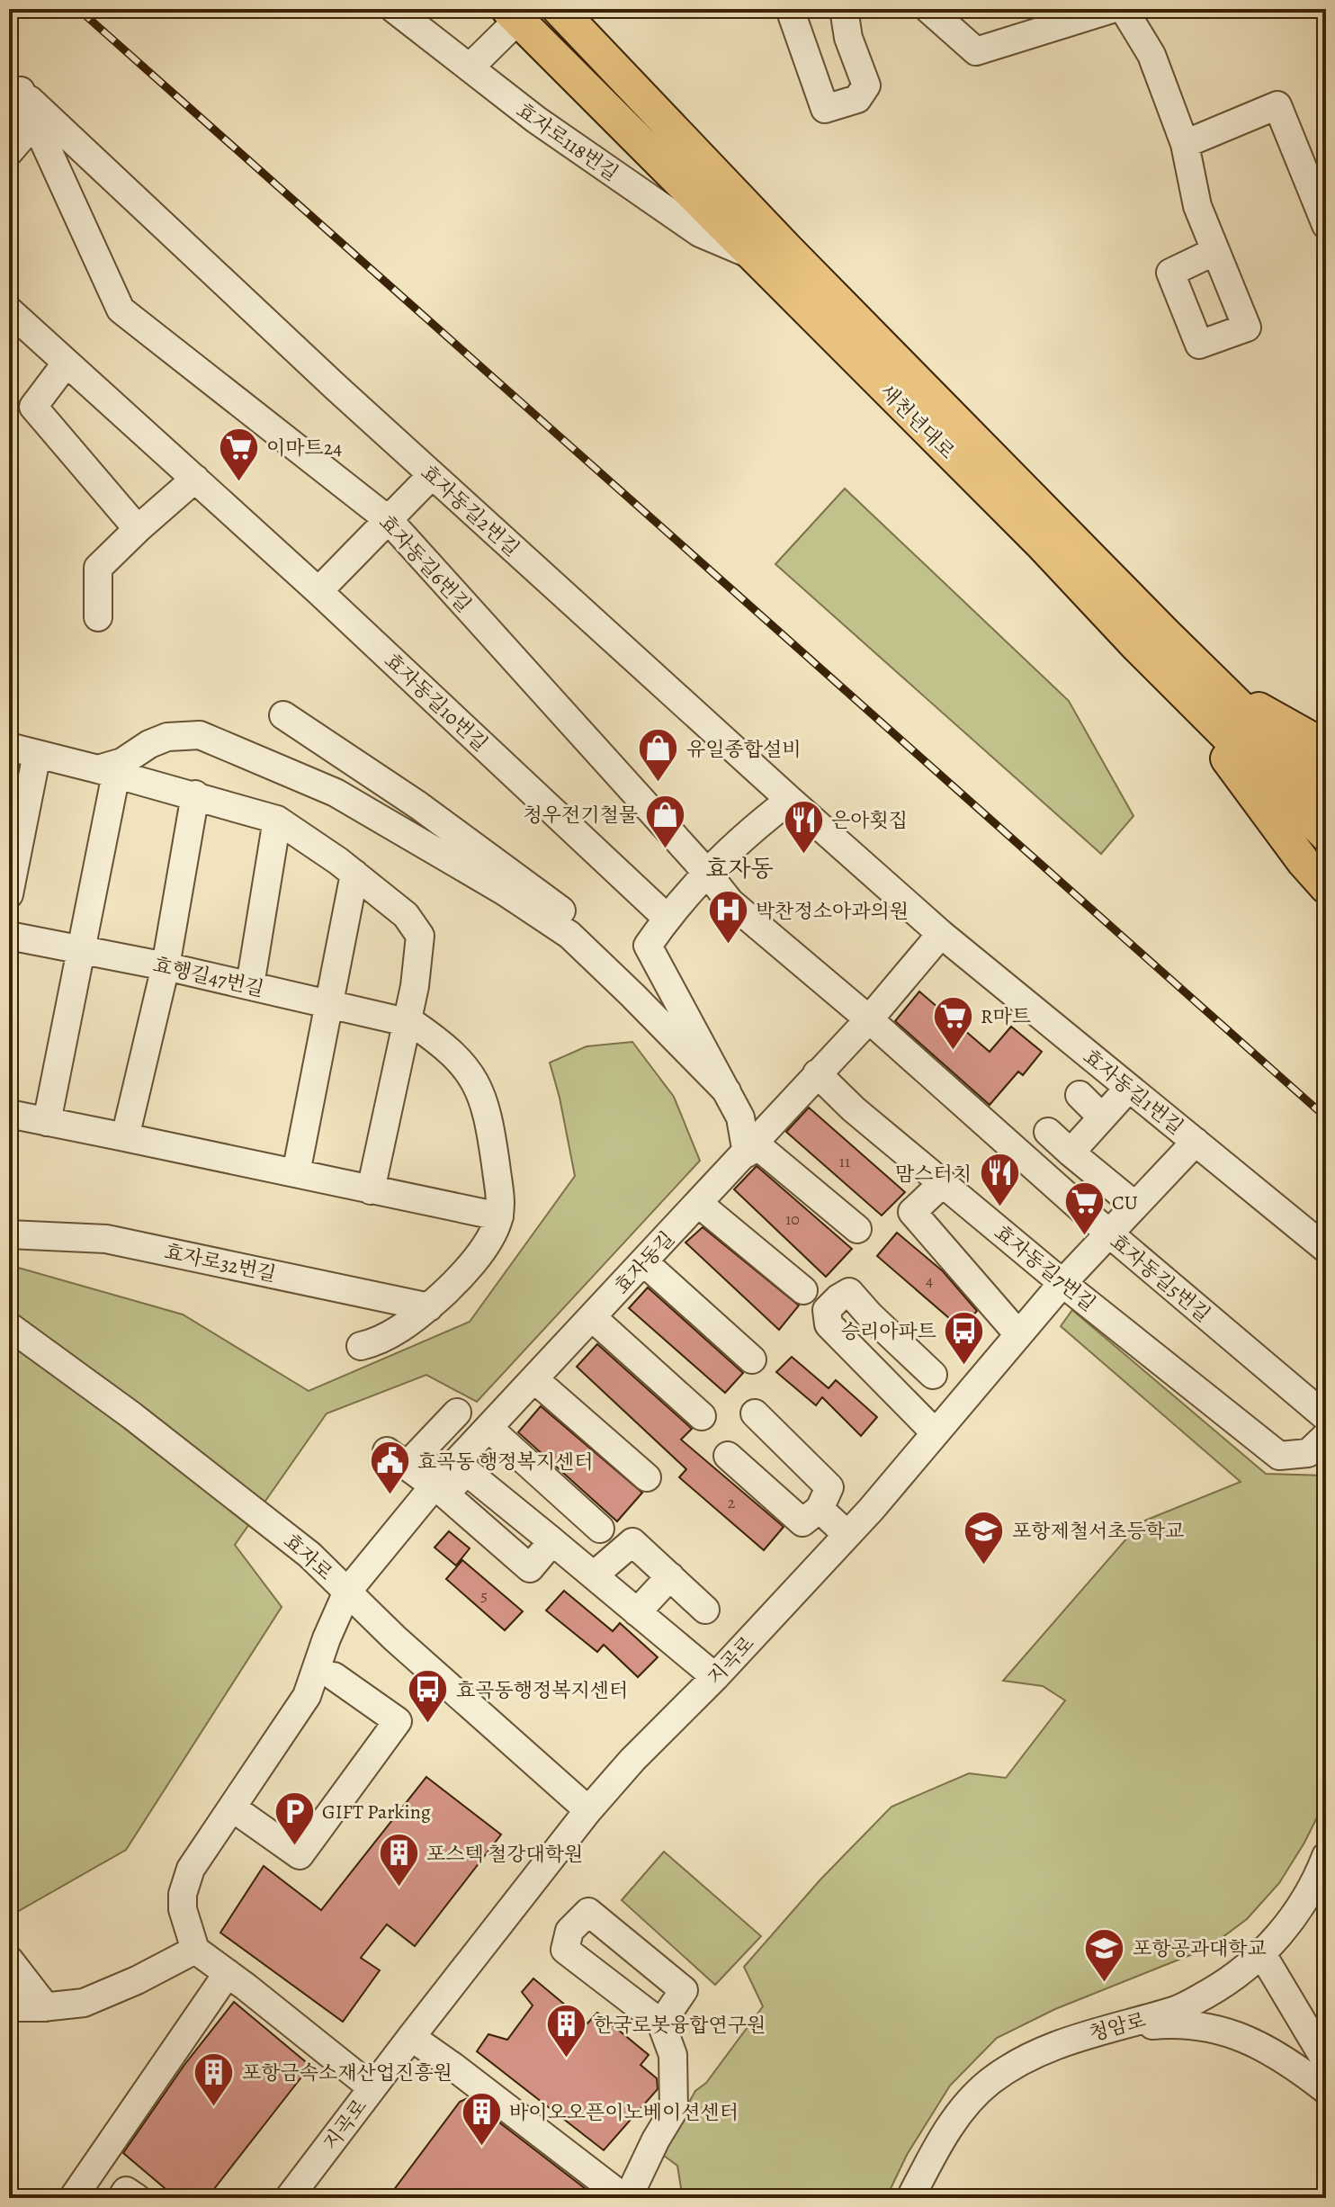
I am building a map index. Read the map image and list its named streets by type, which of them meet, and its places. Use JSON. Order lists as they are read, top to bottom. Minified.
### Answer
{"streets":{"main road":["새천년대로"],"street":["효자로118번길","효자동길2번길","효자동길6번길","효자동길10번길","효행길47번길","효자동길1번길","효자로32번길","효자동길","효자동길7번길","효자동길5번길","효자로","지곡로","청암로"]},"crossings":[["효자로118번길","새천년대로"],["효자동길2번길","효자동길6번길"],["효자동길2번길","효자동길1번길"],["효자동길2번길","효자동길"],["효자동길6번길","효자동길"],["효자동길6번길","효자동길5번길"],["효자동길1번길","효자동길"],["효자동길1번길","지곡로"],["효자동길","효자동길7번길"],["효자동길","효자동길5번길"],["효자동길","효자로"],["효자동길7번길","지곡로"],["효자동길5번길","지곡로"],["효자로","지곡로"]],"districts":["효자동"],"places":{"supermarket":["이마트24","R마트","CU"],"shop":["유일종합설비","청우전기철물"],"restaurant":["은아횟집","맘스터치"],"hospital":["박찬정소아과의원"],"bus stop":["승리아파트","효곡동행정복지센터"],"public building":["효곡동 행정복지센터"],"school or university":["포항제철서초등학교","포항공과대학교"],"parking":["GIFT Parking"],"building":["포스텍 철강대학원","한국로봇융합연구원","포항금속소재산업진흥원","바이오오픈이노베이션센터"]},"house_numbers":["11","10","4","2","5"]}
